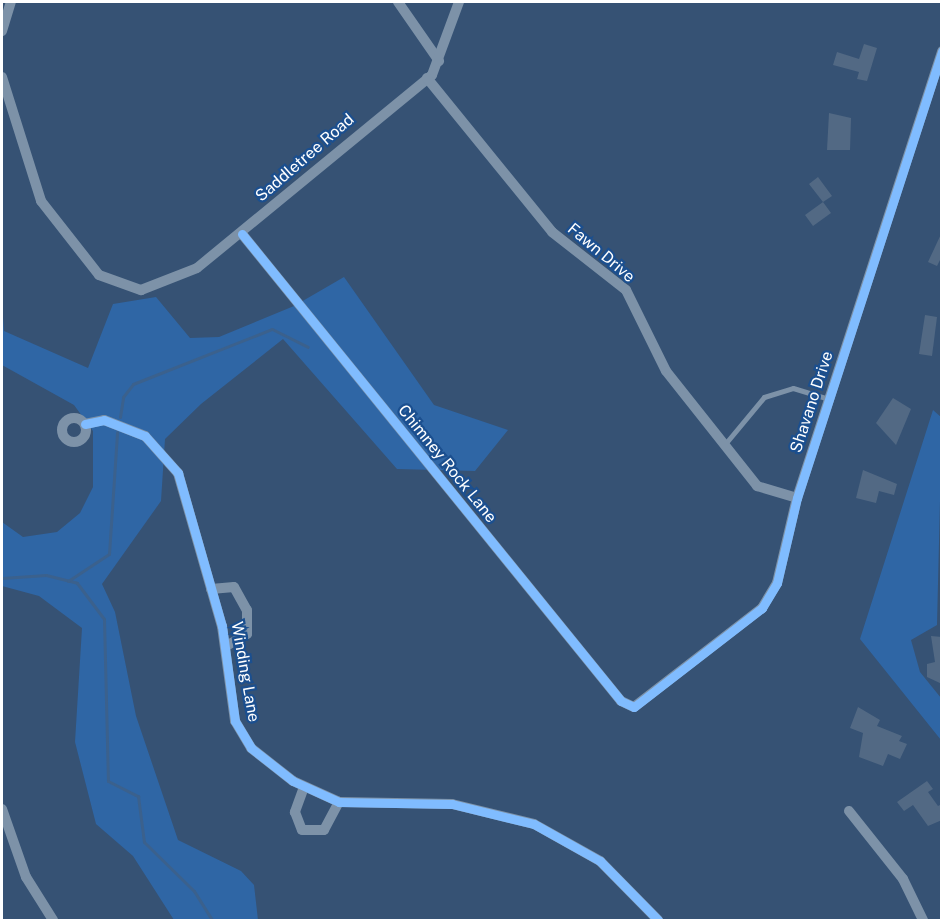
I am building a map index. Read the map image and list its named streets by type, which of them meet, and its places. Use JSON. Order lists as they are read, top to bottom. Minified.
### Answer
{"streets":{"street":["Saddletree Road","Fawn Drive","Shavano Drive","Chimney Rock Lane","Winding Lane"]},"crossings":[["Saddletree Road","Fawn Drive"],["Saddletree Road","Chimney Rock Lane"],["Fawn Drive","Shavano Drive"],["Shavano Drive","Chimney Rock Lane"]]}
